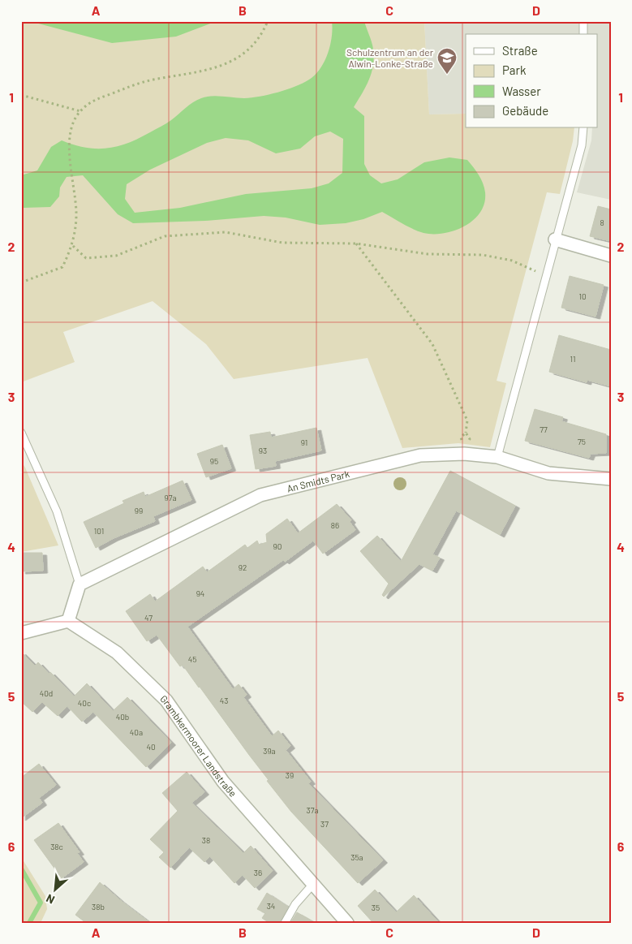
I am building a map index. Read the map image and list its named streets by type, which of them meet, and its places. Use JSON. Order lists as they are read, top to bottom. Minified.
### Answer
{"streets":{"street":["An Smidts Park","Grambkermoorer Landstraße"]},"places":{"school or university":["Schulzentrum an der Alwin-Lonke-Straße"]},"house_numbers":["8","10","11","77","75","91","93","95","97a","99","86","101","90","92","94","47","45","40d","43","40c","40b","40a","40","39a","39","37a","37","38","38c","35a","36","34","38b","35"],"legend":["Straße","Park","Wasser","Gebäude"],"north":"bottom left","grid":{"columns":["A","B","C","D"],"rows":["1","2","3","4","5","6"]}}
